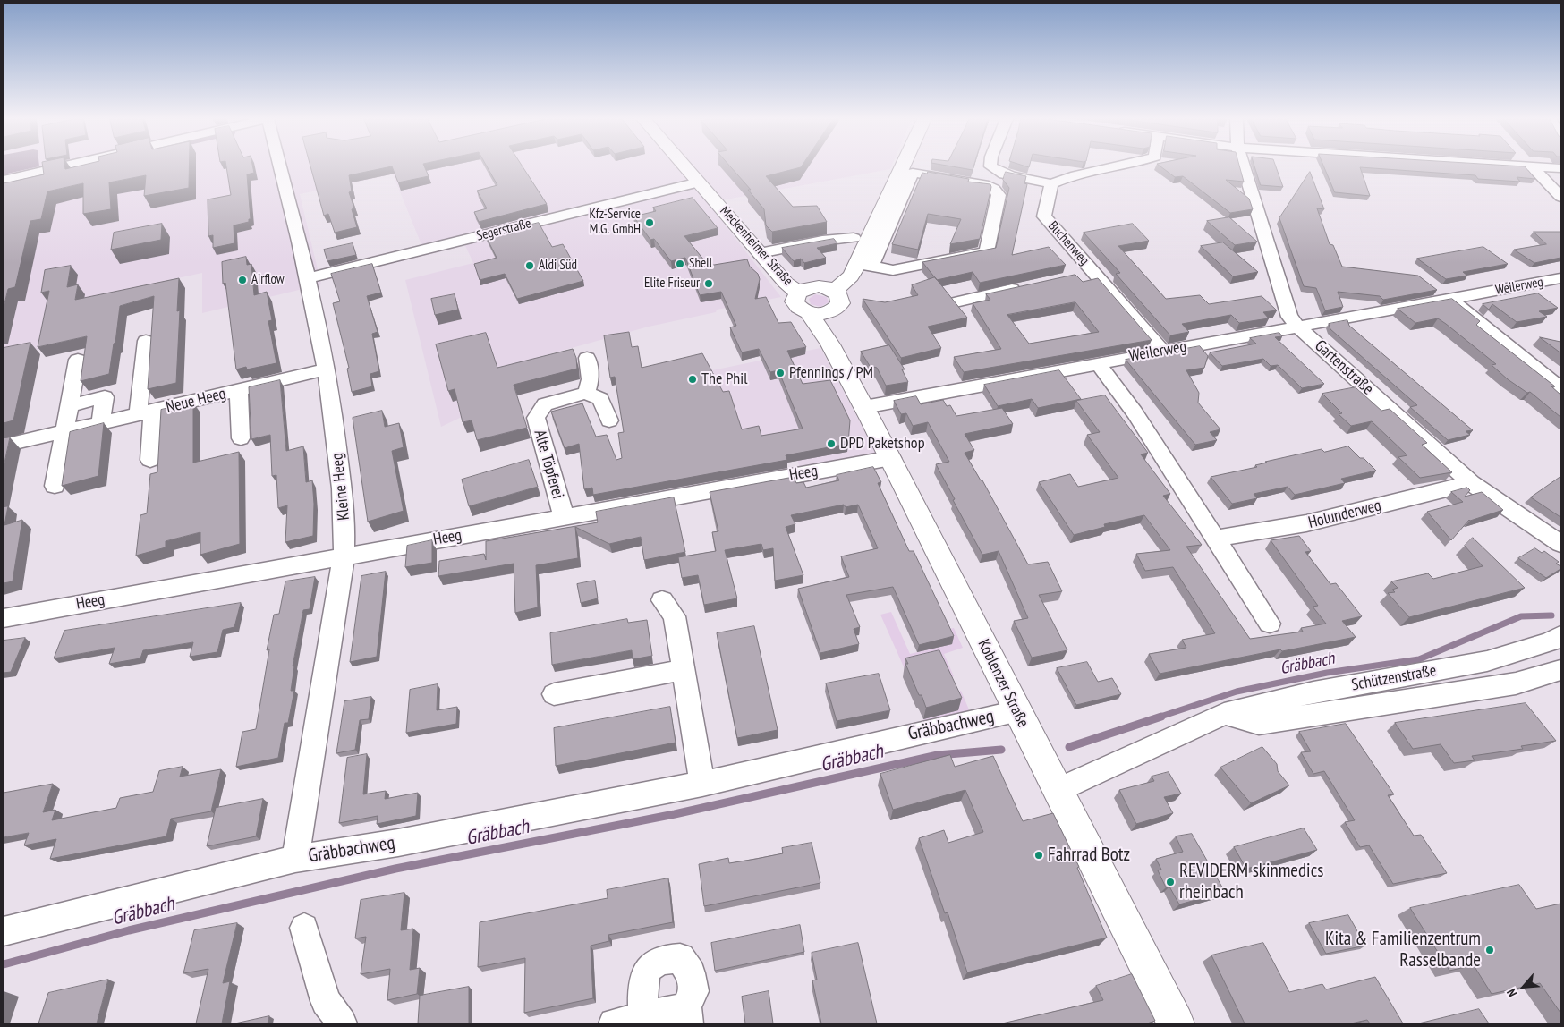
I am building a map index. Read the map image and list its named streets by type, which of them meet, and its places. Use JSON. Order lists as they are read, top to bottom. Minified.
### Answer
{"streets":{"main road":["Meckenheimer Straße","Koblenzer Straße"],"street":["Segerstraße","Buchenweg","Weilerweg","Gartenstraße","Neue Heeg","Alte Töpferei","Heeg","Kleine Heeg","Holunderweg","Schützenstraße","Gräbbachweg"]},"crossings":[["Segerstraße","Meckenheimer Straße"],["Segerstraße","Kleine Heeg"],["Buchenweg","Weilerweg"],["Meckenheimer Straße","Koblenzer Straße"],["Weilerweg","Gartenstraße"],["Weilerweg","Koblenzer Straße"],["Gartenstraße","Holunderweg"],["Neue Heeg","Kleine Heeg"],["Alte Töpferei","Heeg"],["Heeg","Kleine Heeg"],["Heeg","Koblenzer Straße"],["Kleine Heeg","Gräbbachweg"],["Schützenstraße","Koblenzer Straße"],["Koblenzer Straße","Gräbbachweg"]],"water":["Gräbbach"],"places":["Kfz-Service M.G. GmbH","Shell","Aldi Süd","Airflow","Elite Friseur","Pfennings / PM","The Phil","DPD Paketshop","Fahrrad Botz","REVIDERM skinmedics rheinbach","Kita & Familienzentrum Rasselbande"],"north":"bottom left"}
